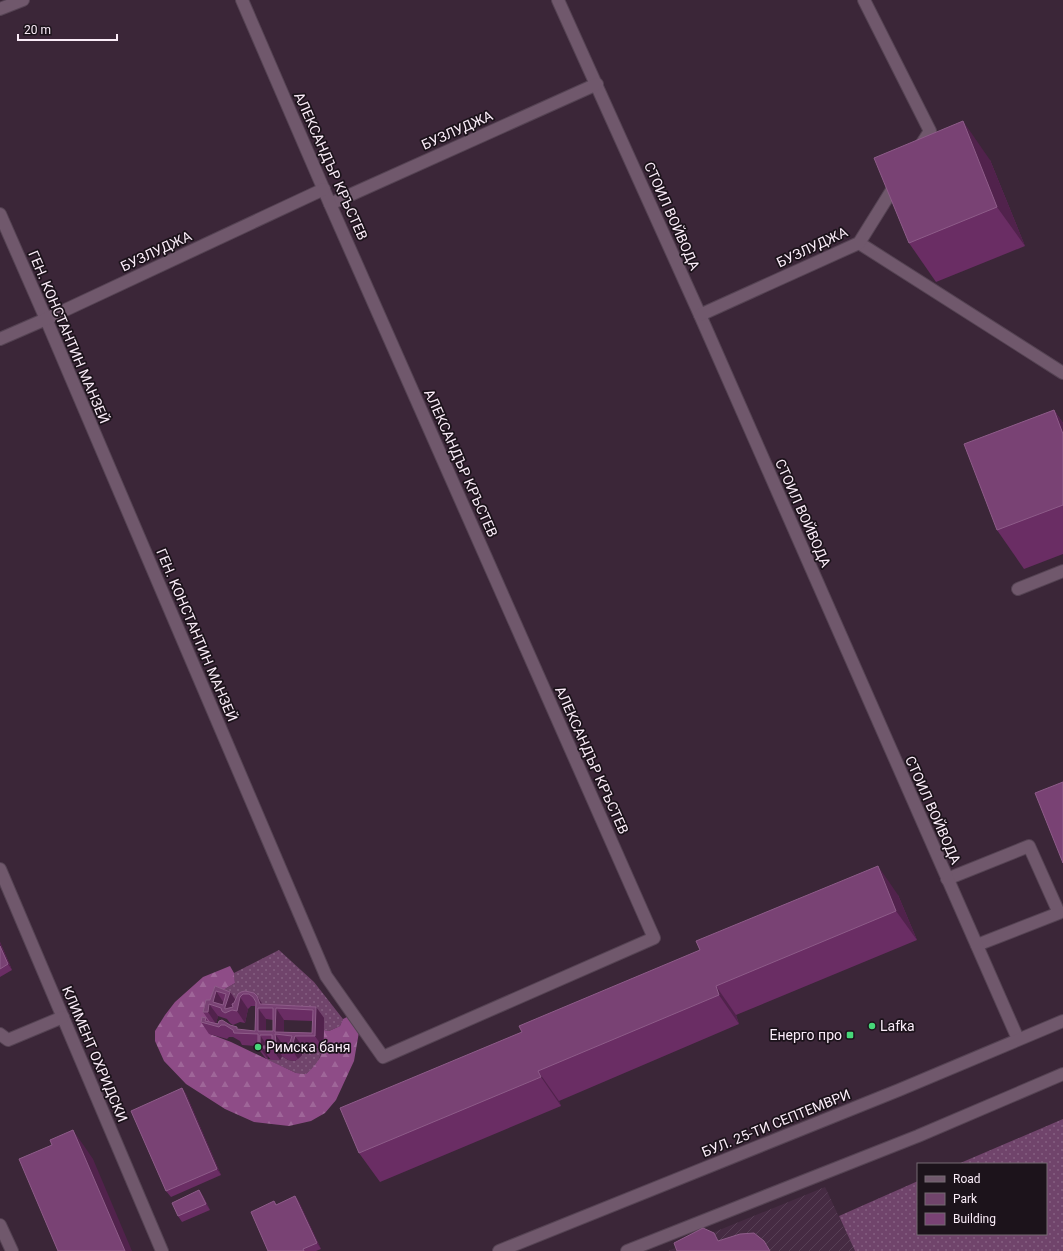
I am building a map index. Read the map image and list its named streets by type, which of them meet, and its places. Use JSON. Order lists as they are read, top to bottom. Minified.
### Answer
{"streets":{"street":["БУЗЛУДЖА","АЛЕКСАНДЪР КРЪСТЕВ","СТОИЛ ВОЙВОДА","ГЕН. КОНСТАНТИН МАНЗЕЙ","КЛИМЕНТ ОХРИДСКИ","БУЛ. 25-ТИ СЕПТЕМВРИ"]},"crossings":[["БУЗЛУДЖА","АЛЕКСАНДЪР КРЪСТЕВ"],["БУЗЛУДЖА","СТОИЛ ВОЙВОДА"],["БУЗЛУДЖА","ГЕН. КОНСТАНТИН МАНЗЕЙ"],["АЛЕКСАНДЪР КРЪСТЕВ","ГЕН. КОНСТАНТИН МАНЗЕЙ"],["СТОИЛ ВОЙВОДА","БУЛ. 25-ТИ СЕПТЕМВРИ"]],"places":{"other":["Lafka","Римска баня"],"transit":["Енерго про"]},"legend":["Road","Park","Building"],"scale_bar":"20 m"}
